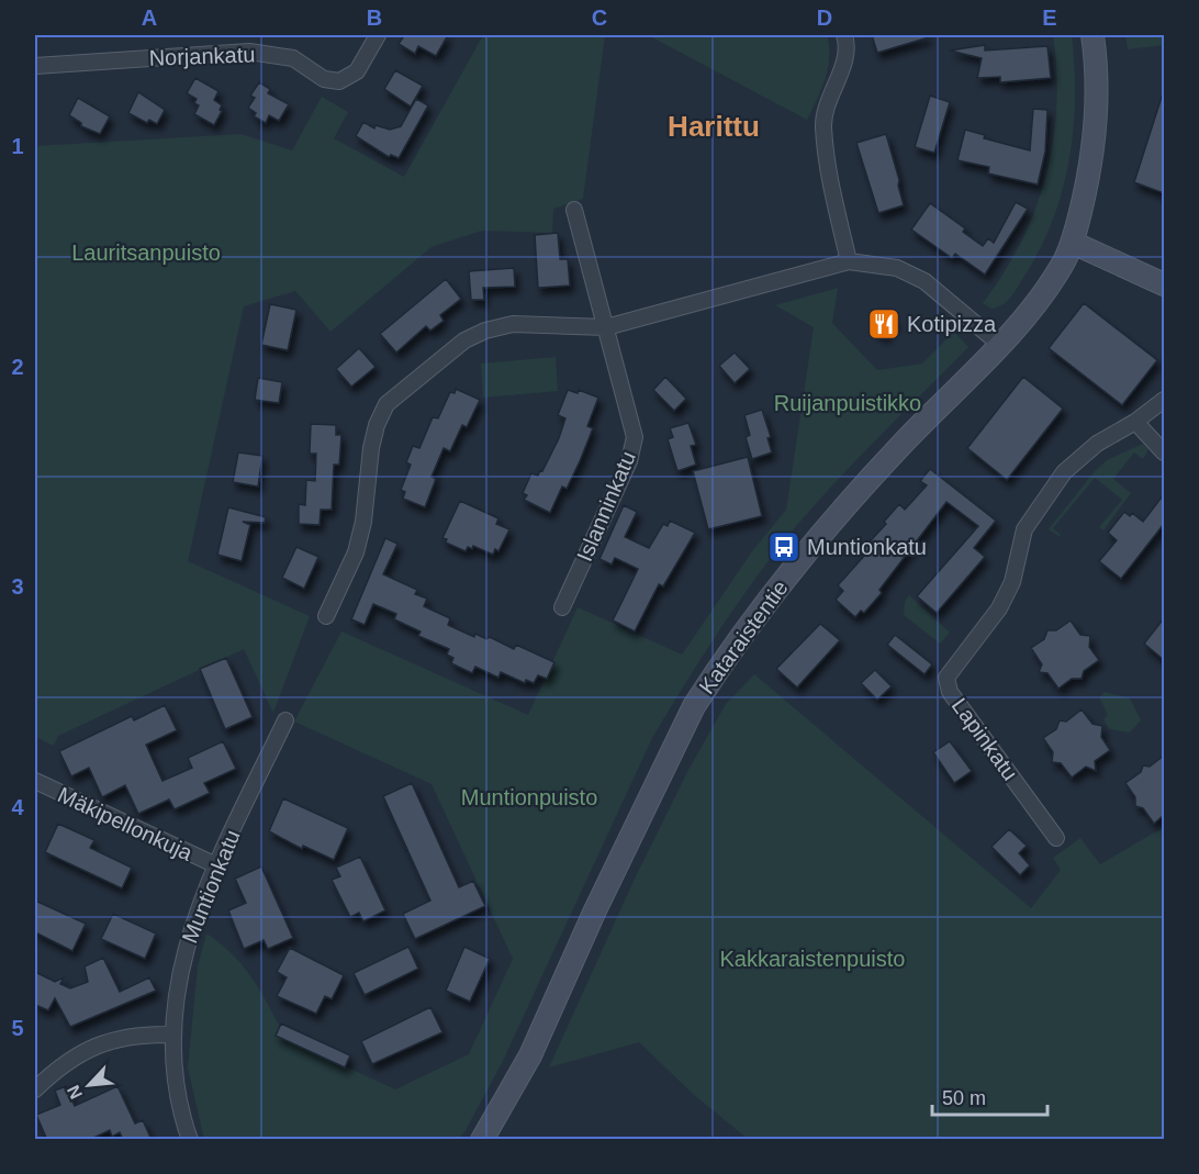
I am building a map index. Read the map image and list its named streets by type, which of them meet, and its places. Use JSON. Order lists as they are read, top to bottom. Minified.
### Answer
{"streets":{"street":["Norjankatu","Islanninkatu","Kataraistentie","Lapinkatu","Mäkipellonkuja","Muntionkatu"]},"crossings":[["Mäkipellonkuja","Muntionkatu"]],"districts":["Harittu"],"parks":["Lauritsanpuisto","Ruijanpuistikko","Muntionpuisto","Kakkaraistenpuisto"],"places":{"restaurant":["Kotipizza"],"bus stop":["Muntionkatu"]},"scale_bar":"50 m","north":"bottom left","grid":{"columns":["A","B","C","D","E"],"rows":["1","2","3","4","5"]}}
